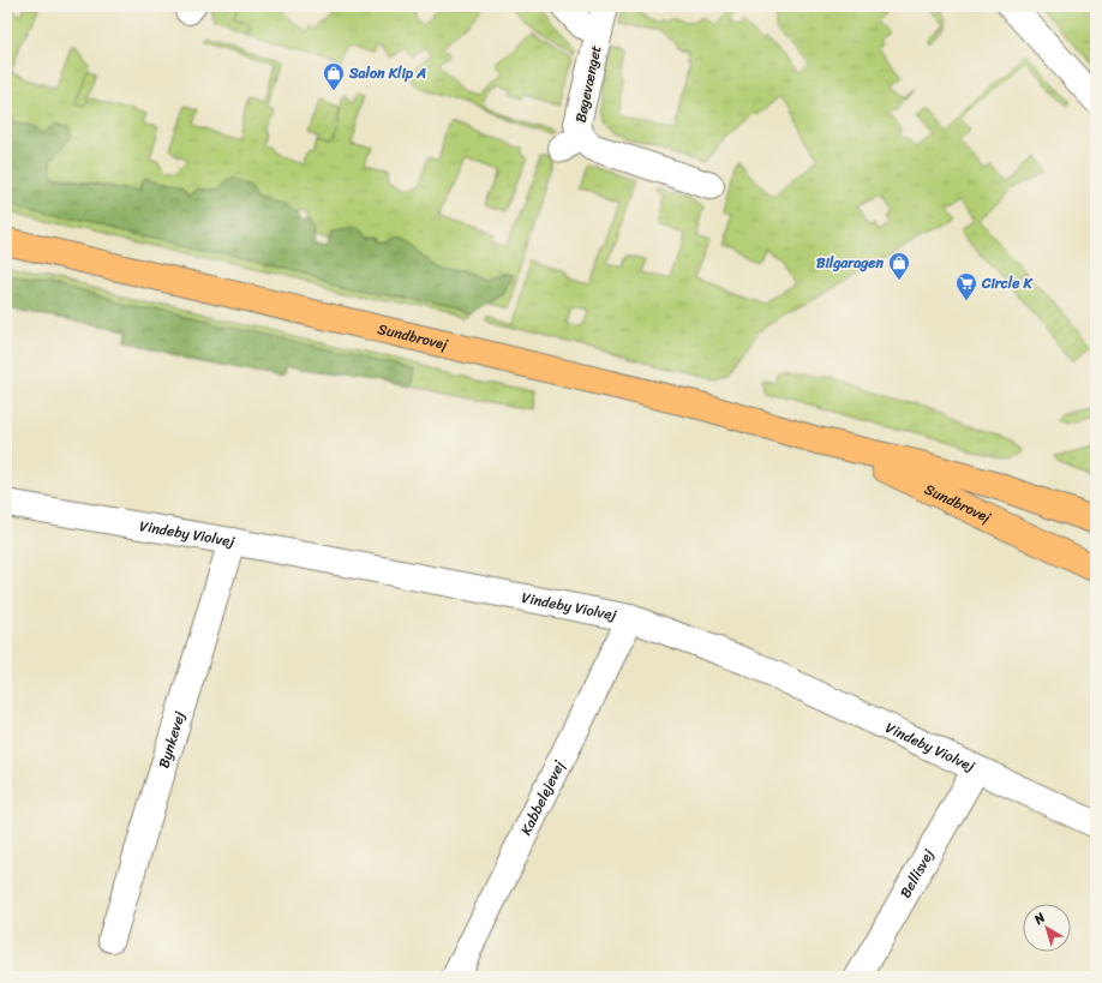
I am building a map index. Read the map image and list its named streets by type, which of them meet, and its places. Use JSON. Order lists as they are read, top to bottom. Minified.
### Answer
{"streets":{"main road":["Sundbrovej"],"street":["Bøgevænget","Vindeby Violvej","Bynkevej","Kabbelejevej","Bellisvej"]},"crossings":[["Vindeby Violvej","Bynkevej"],["Vindeby Violvej","Kabbelejevej"],["Vindeby Violvej","Bellisvej"]],"places":{"shop":["Salon Klip A","Bilgaragen"],"supermarket":["Circle K"]},"north":"top left"}
